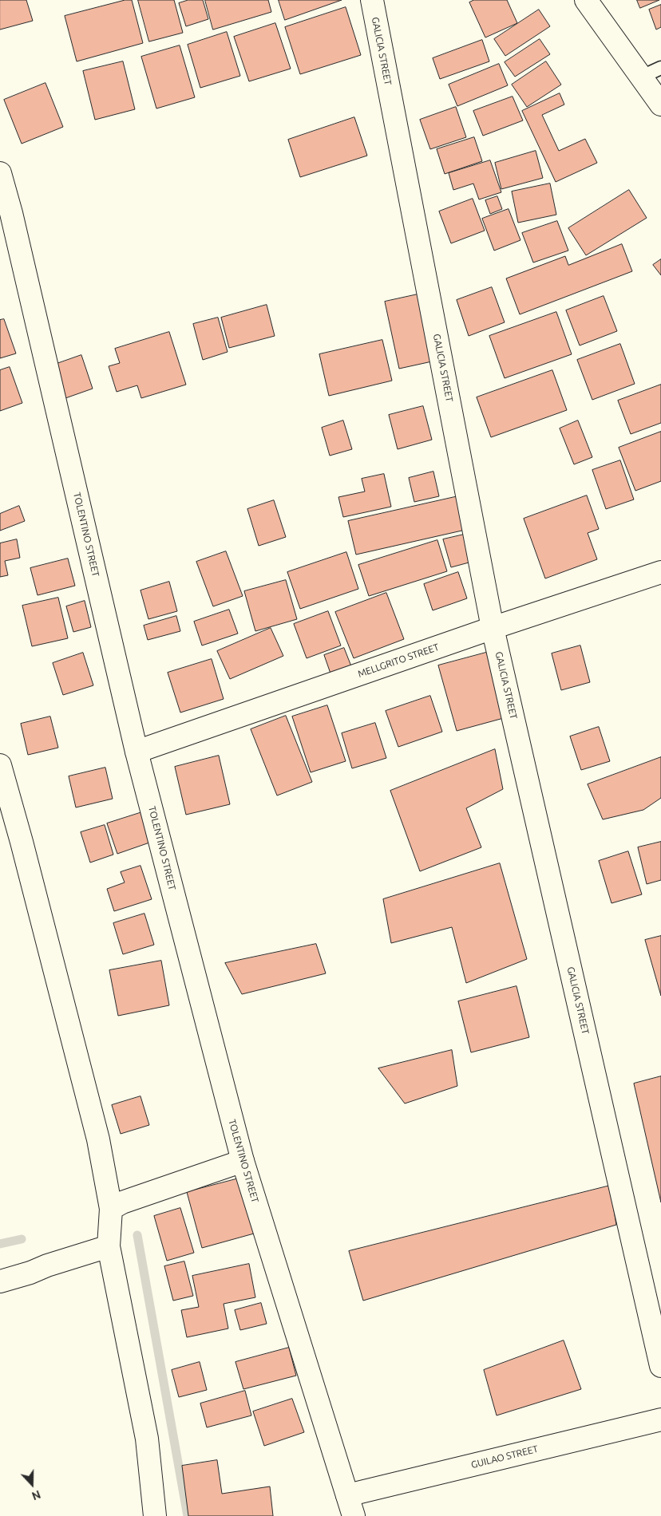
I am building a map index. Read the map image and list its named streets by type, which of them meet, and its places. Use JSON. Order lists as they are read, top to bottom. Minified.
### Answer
{"streets":{"main road":["GALICIA STREET","TOLENTINO STREET","MELLGRITO STREET","GUILAO STREET"]},"crossings":[["GALICIA STREET","MELLGRITO STREET"],["TOLENTINO STREET","MELLGRITO STREET"],["TOLENTINO STREET","GUILAO STREET"]],"north":"bottom"}
